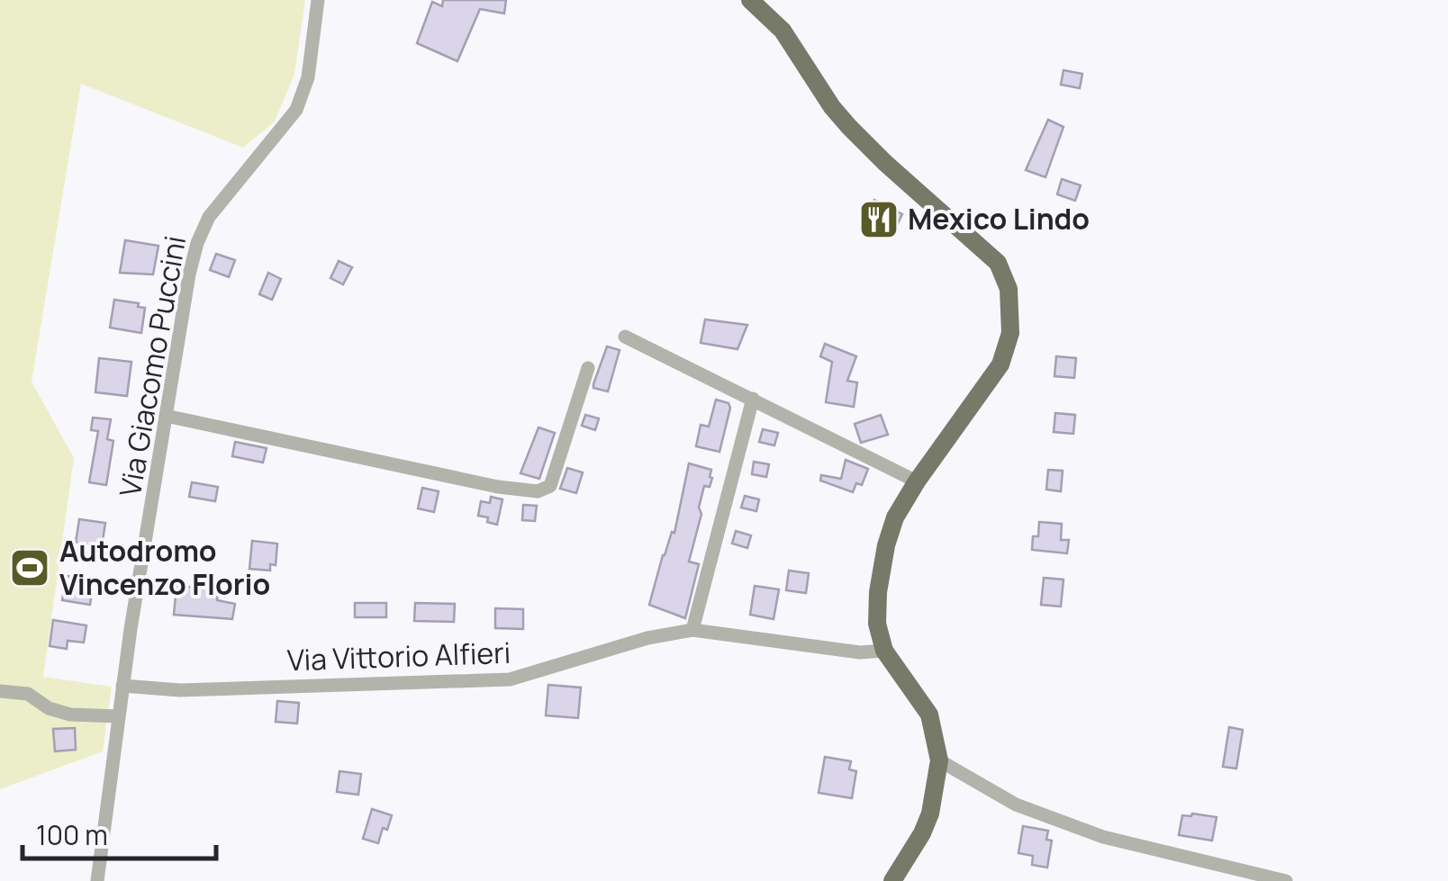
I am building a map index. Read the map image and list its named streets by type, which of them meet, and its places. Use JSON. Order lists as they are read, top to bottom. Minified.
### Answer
{"streets":{"street":["Via Giacomo Puccini","Via Vittorio Alfieri"]},"crossings":[["Via Giacomo Puccini","Via Vittorio Alfieri"]],"places":{"restaurant":["Mexico Lindo"],"sports":["Autodromo Vincenzo Florio"]},"scale_bar":"100 m"}
